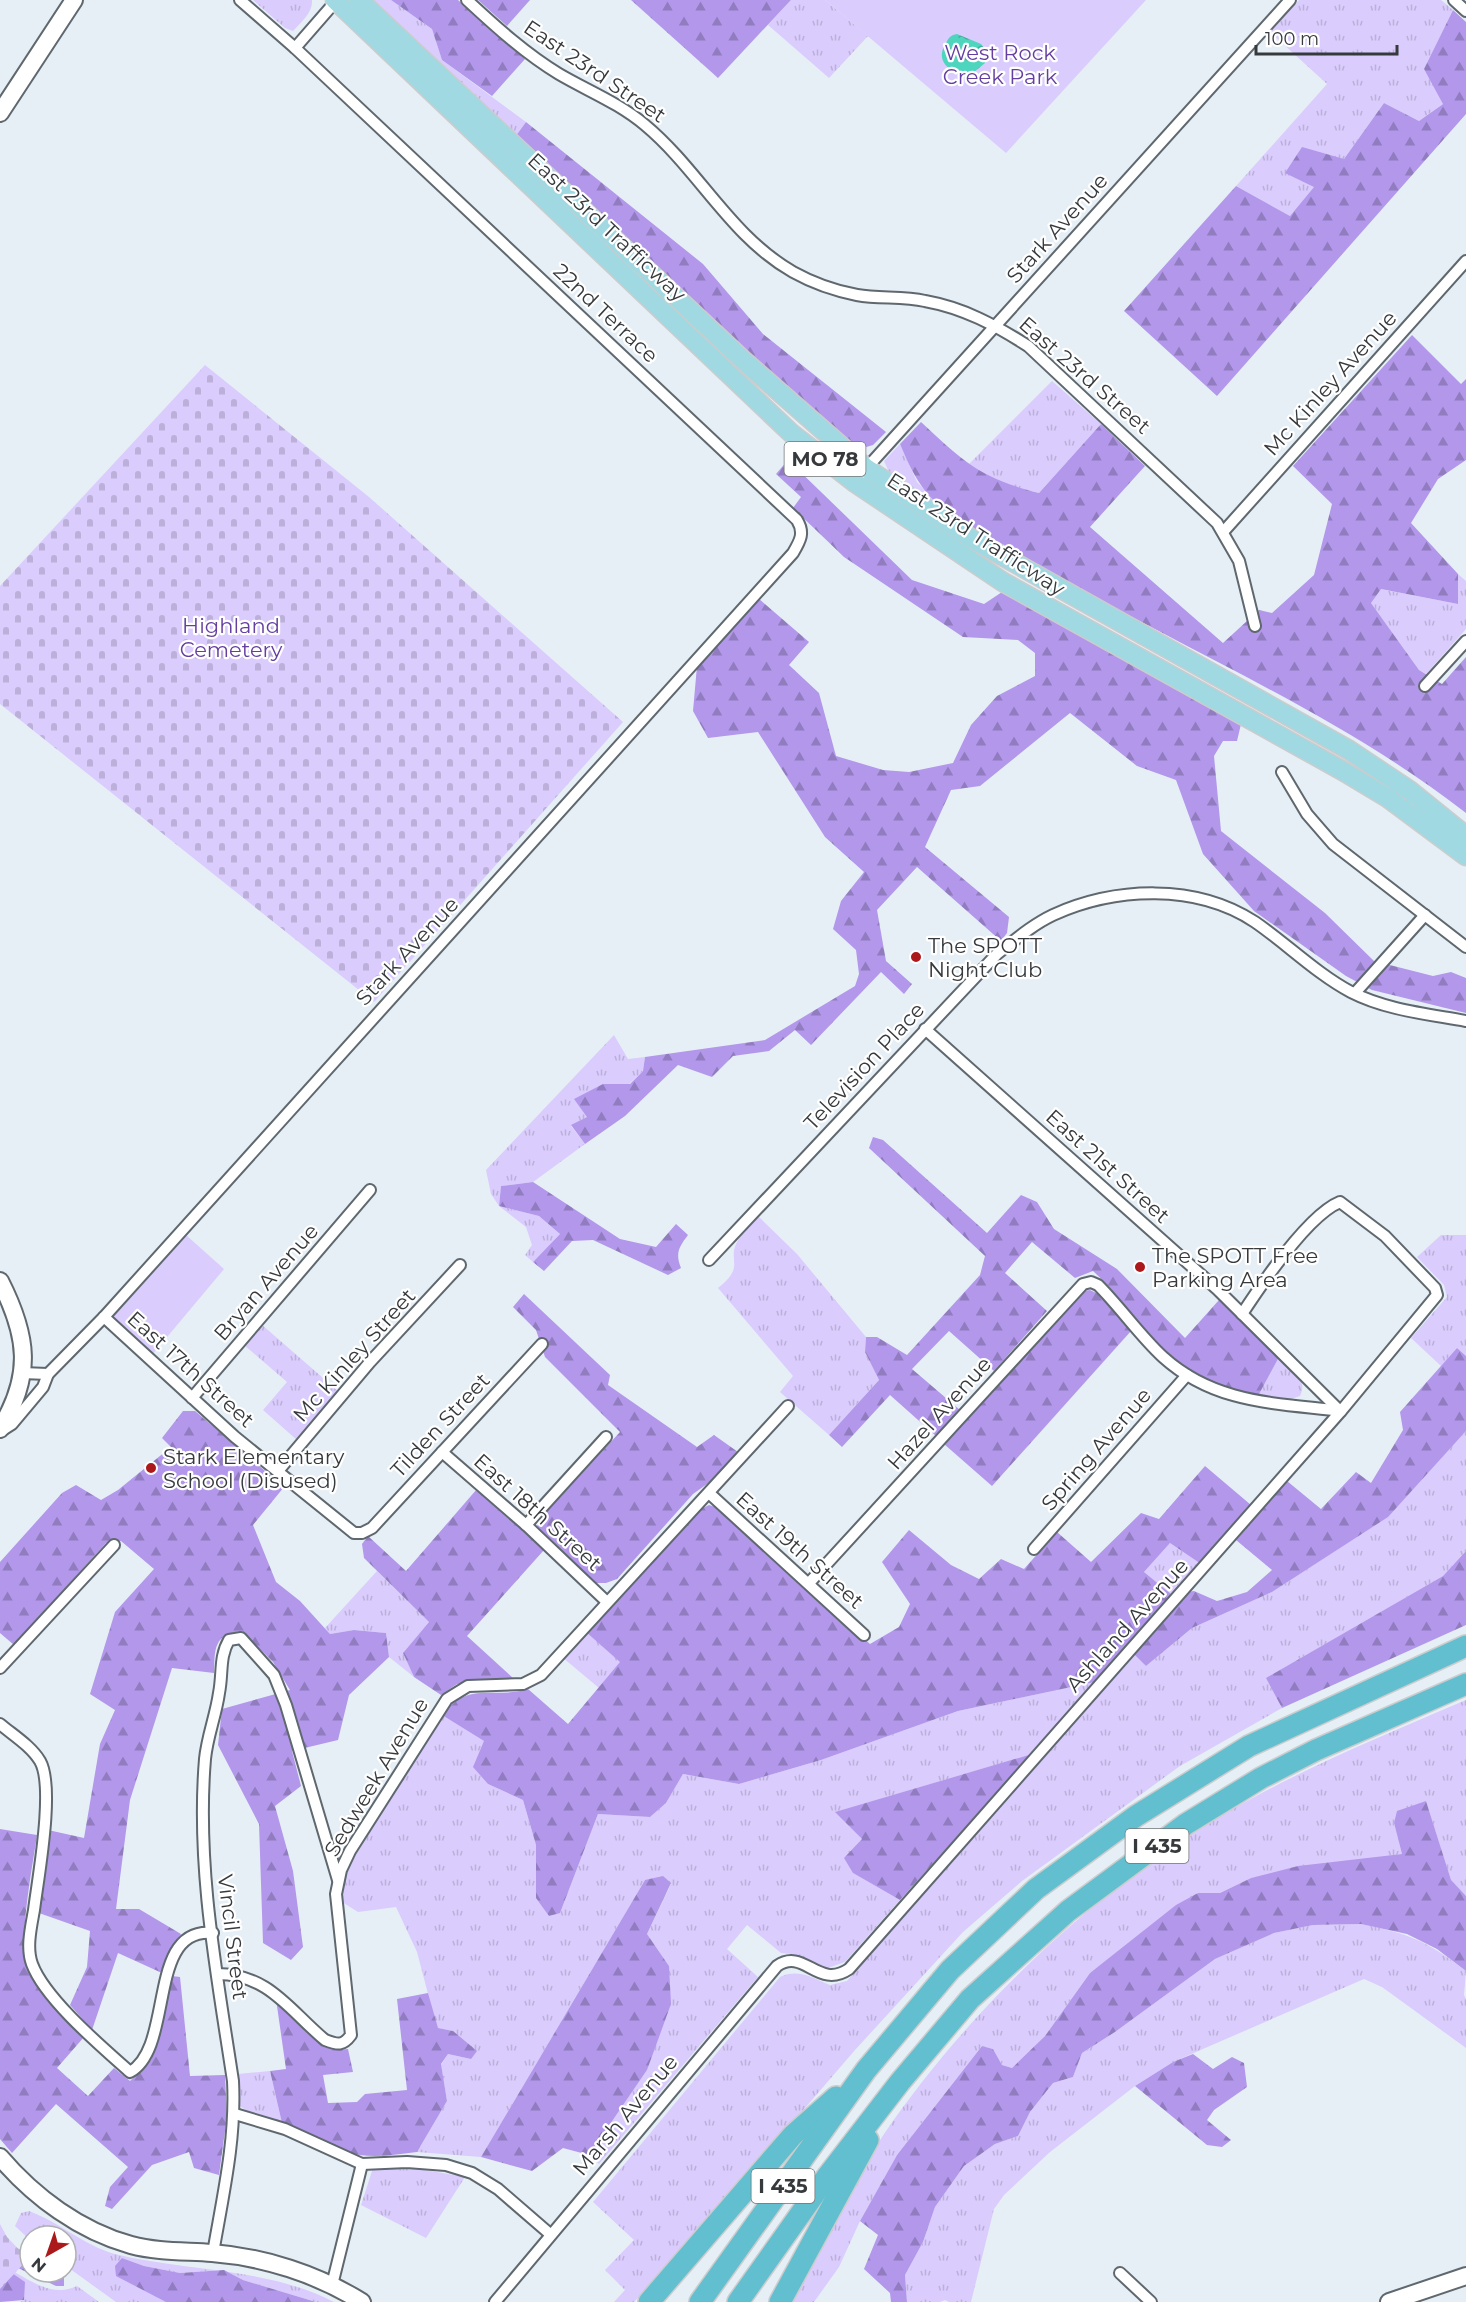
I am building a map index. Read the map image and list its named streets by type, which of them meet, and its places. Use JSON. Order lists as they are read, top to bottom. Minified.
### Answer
{"streets":{"highway":["I 435"],"main road":["East 23rd Trafficway","MO 78"],"street":["East 23rd Street","Stark Avenue","22nd Terrace","Mc Kinley Avenue","Television Place","East 21st Street","Bryan Avenue","Mc Kinley Street","East 17th Street","Hazel Avenue","Tilden Street","Spring Avenue","East 18th Street","East 19th Street","Ashland Avenue","Sedweek Avenue","Vincil Street","Marsh Avenue"]},"crossings":[["East 23rd Street","Stark Avenue"],["East 23rd Street","Mc Kinley Avenue"],["East 23rd Trafficway","Stark Avenue"],["Stark Avenue","22nd Terrace"],["Stark Avenue","East 17th Street"],["Television Place","East 21st Street"],["East 21st Street","Ashland Avenue"],["Bryan Avenue","East 17th Street"],["Mc Kinley Street","East 17th Street"],["East 17th Street","Tilden Street"],["Hazel Avenue","Spring Avenue"],["Hazel Avenue","East 19th Street"],["Tilden Street","East 18th Street"],["East 18th Street","Sedweek Avenue"],["East 19th Street","Sedweek Avenue"],["Ashland Avenue","Marsh Avenue"],["Sedweek Avenue","Vincil Street"]],"parks":["West Rock Creek Park","Highland Cemetery"],"places":["The SPOTT Night Club","The SPOTT Free Parking Area","Stark Elementary School (Disused)"],"scale_bar":"100 m","north":"bottom left"}
